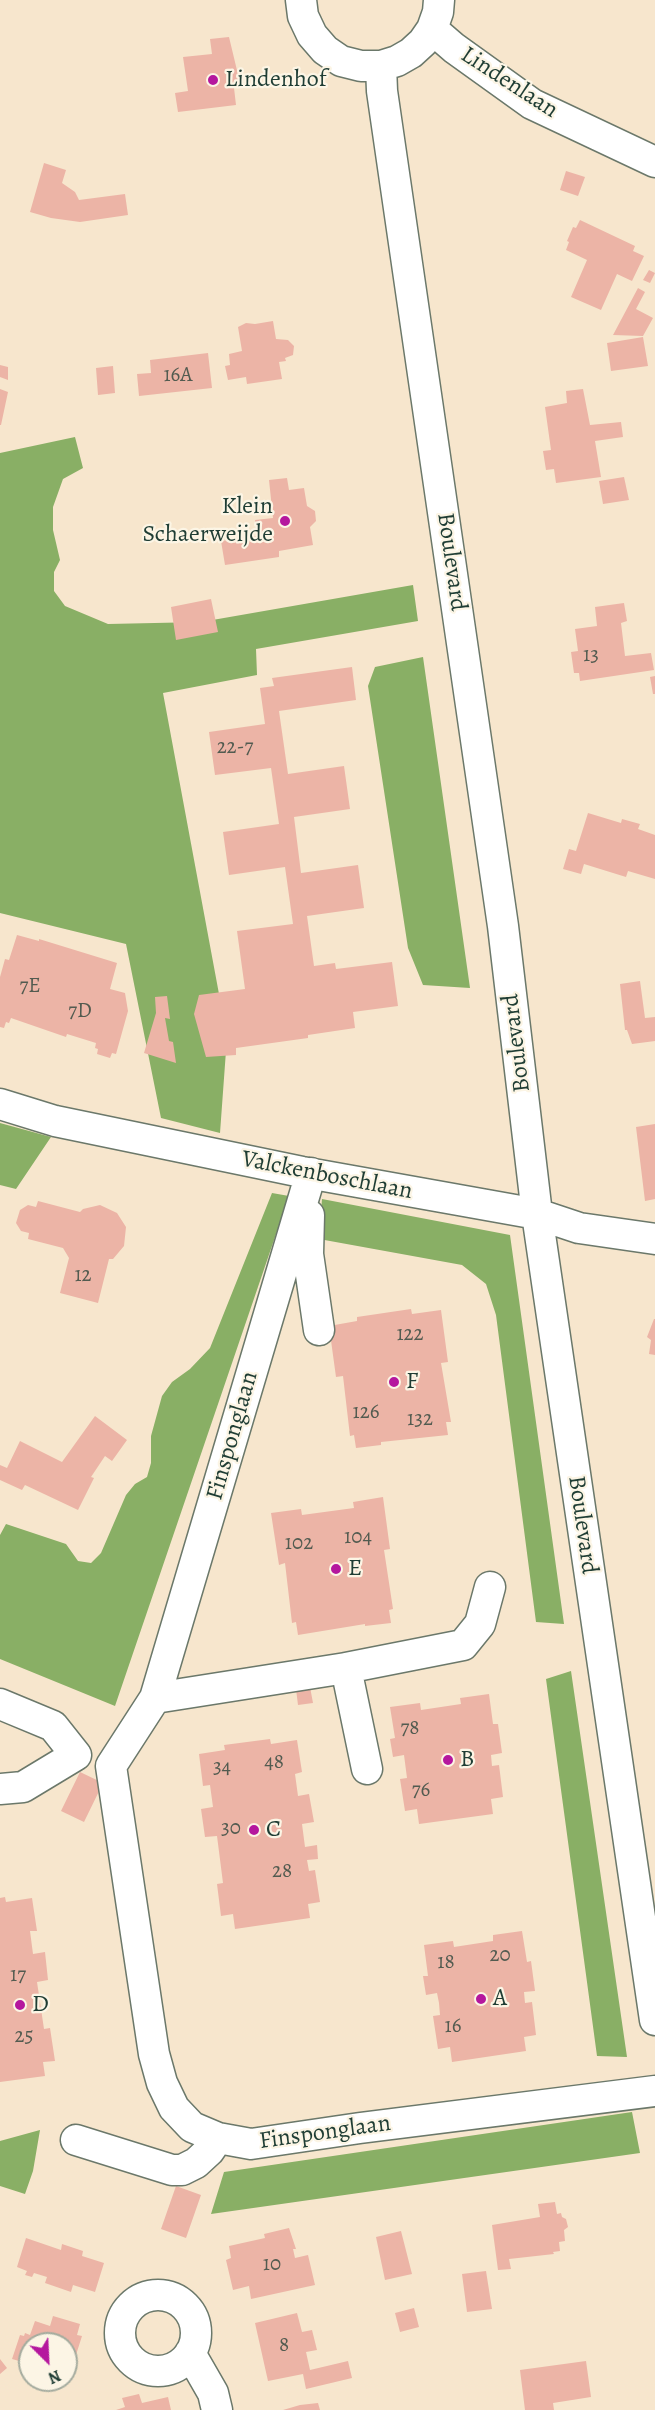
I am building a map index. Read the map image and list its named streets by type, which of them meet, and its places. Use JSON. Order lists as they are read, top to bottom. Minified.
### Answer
{"streets":{"street":["Lindenlaan","Boulevard","Valckenboschlaan","Finsponglaan"]},"crossings":[["Boulevard","Valckenboschlaan"],["Valckenboschlaan","Finsponglaan"]],"places":["Lindenhof","Klein Schaerweijde","F","E","B","C","A","D"],"house_numbers":["16A","13","22-7","7E","7D","12","122","126","132","104","102","78","48","34","76","30","28","20","18","17","16","25","10","8"],"north":"bottom right"}
